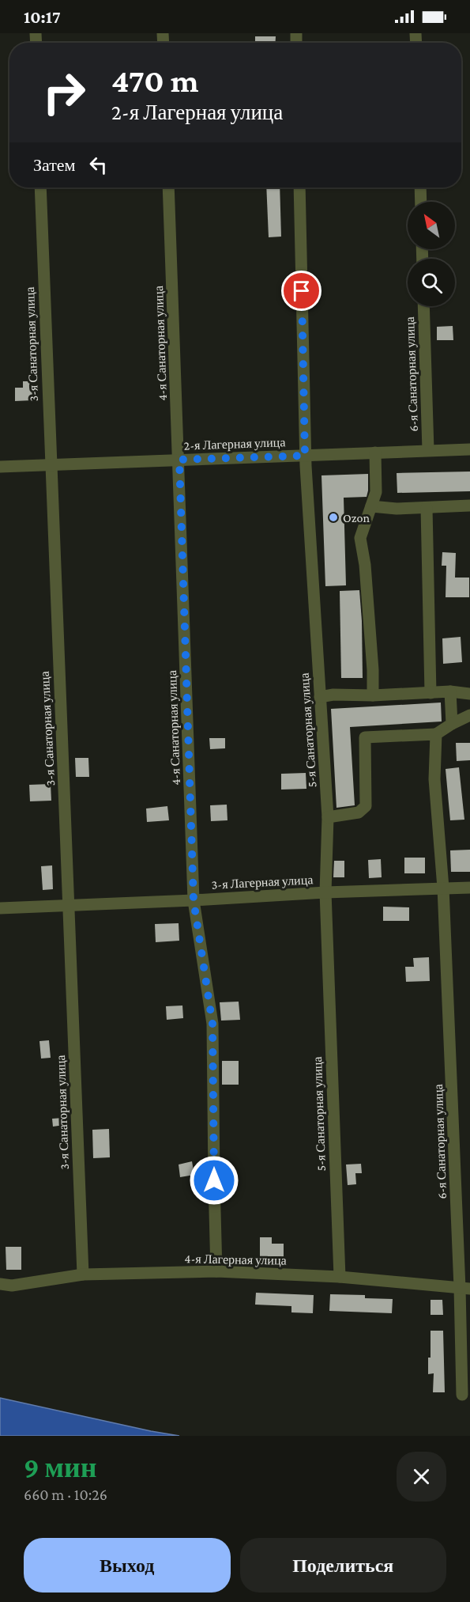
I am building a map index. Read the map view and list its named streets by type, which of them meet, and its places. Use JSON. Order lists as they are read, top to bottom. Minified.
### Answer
{"streets":{"street":["4-я Санаторная улица","3-я Санаторная улица","6-я Санаторная улица","2-я Лагерная улица","5-я Санаторная улица","3-я Лагерная улица","4-я Лагерная улица"]},"crossings":[["4-я Санаторная улица","2-я Лагерная улица"],["4-я Санаторная улица","3-я Лагерная улица"],["4-я Санаторная улица","4-я Лагерная улица"],["3-я Санаторная улица","2-я Лагерная улица"],["3-я Санаторная улица","3-я Лагерная улица"],["3-я Санаторная улица","4-я Лагерная улица"],["6-я Санаторная улица","2-я Лагерная улица"],["6-я Санаторная улица","3-я Лагерная улица"],["6-я Санаторная улица","4-я Лагерная улица"],["2-я Лагерная улица","5-я Санаторная улица"],["5-я Санаторная улица","3-я Лагерная улица"],["5-я Санаторная улица","4-я Лагерная улица"]],"places":["Ozon"],"north":"top left","page":{"status":"10:17","turn":["470 m","2-я Лагерная улица"],"then":"Затем","heading":["9 мин","660 m · 10:26"],"buttons":["Выход","Поделиться"]}}
